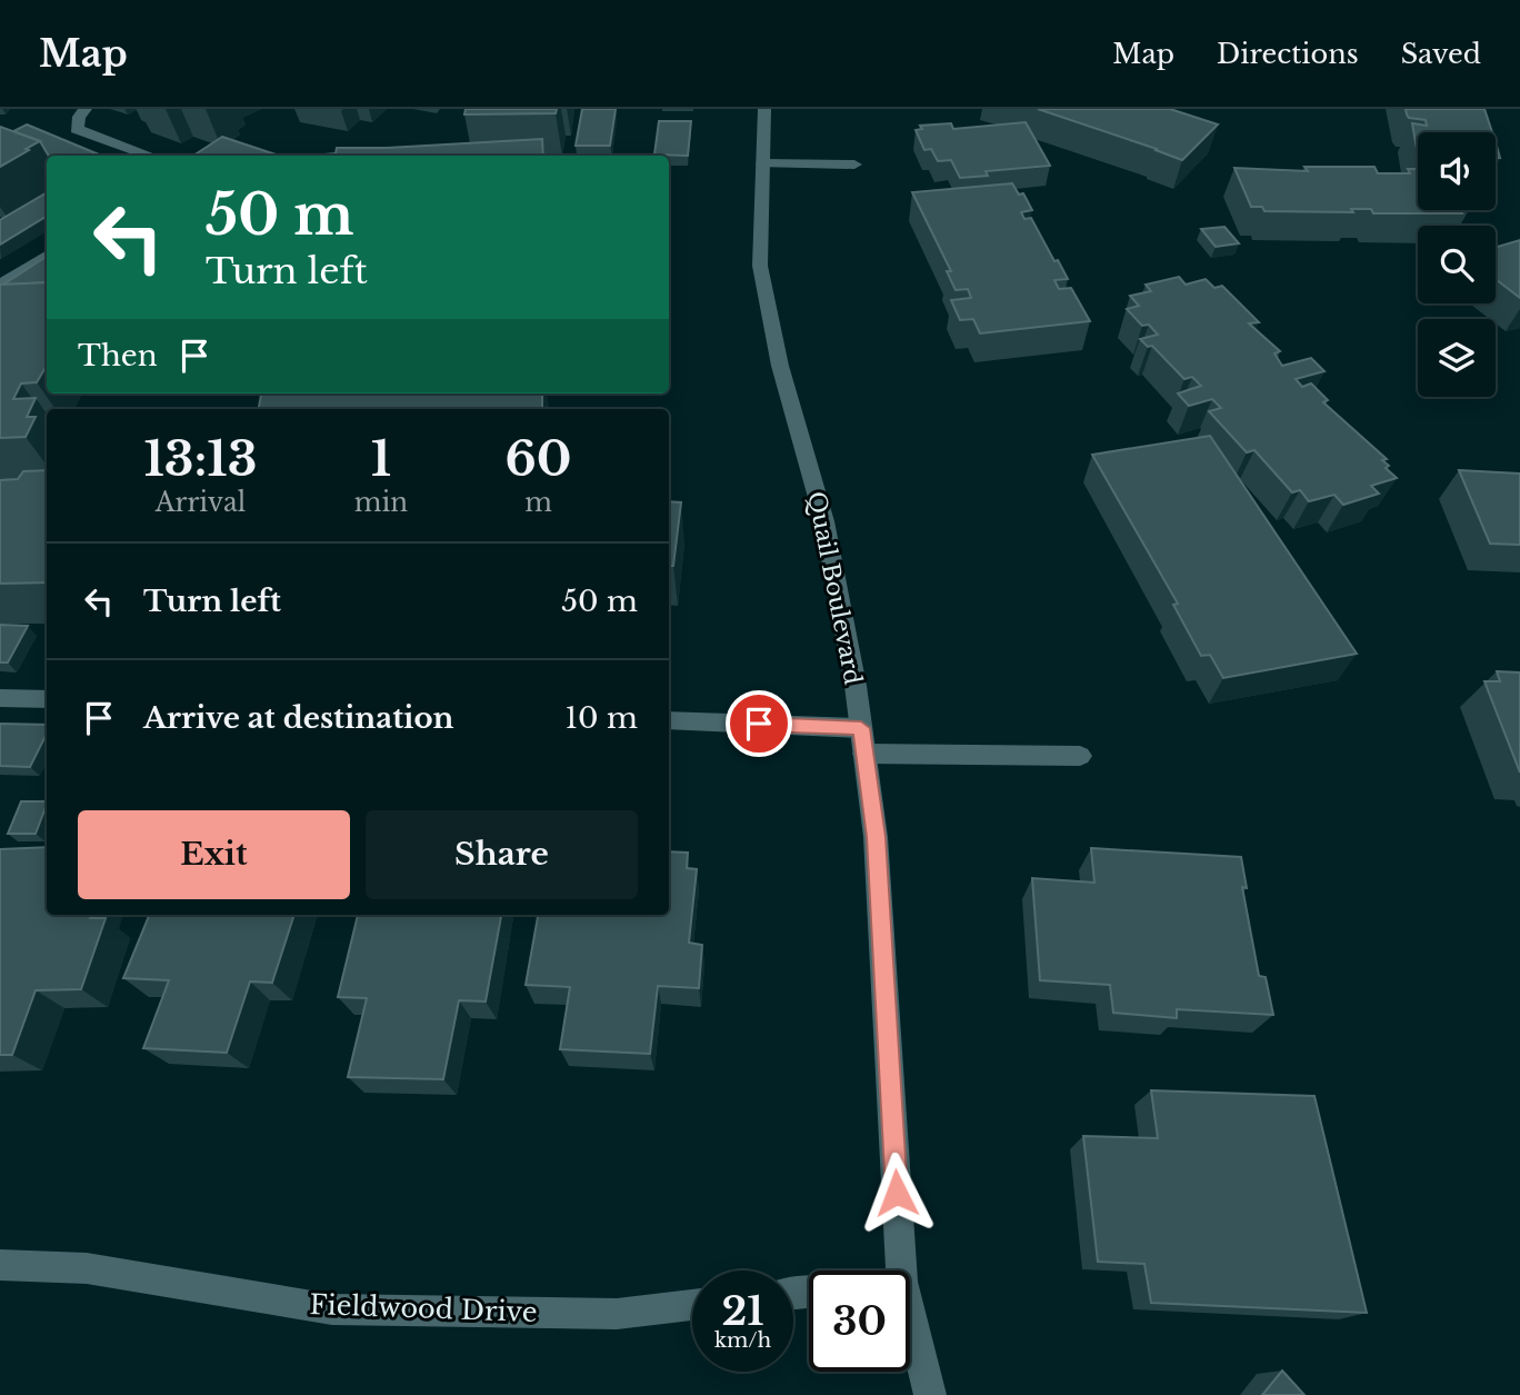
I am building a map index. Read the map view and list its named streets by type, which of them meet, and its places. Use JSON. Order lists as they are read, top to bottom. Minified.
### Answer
{"streets":{"street":["Quail Boulevard","Fieldwood Drive"]},"page":{"header":"Map","nav":["Map","Directions","Saved"],"turn":["50 m","Turn left"],"then":"Then","eta":["13:13","Arrival","1","min","60","m"],"list":[{"name":"Turn left","value":"50 m"},{"name":"Arrive at destination","value":"10 m"}],"buttons":["Exit","Share"],"speed":"21 km/h","limit":"30"}}
